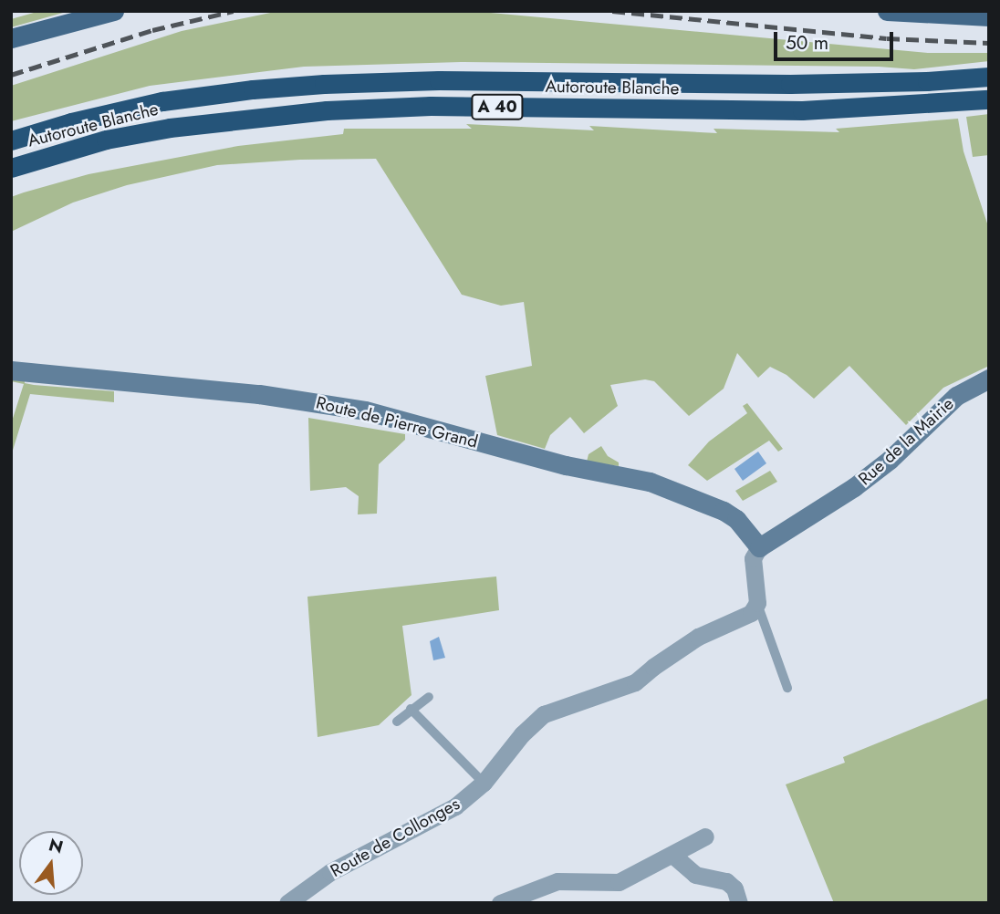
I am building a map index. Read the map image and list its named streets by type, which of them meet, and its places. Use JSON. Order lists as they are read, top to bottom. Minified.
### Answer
{"streets":{"highway":["Autoroute Blanche","A 40"],"street":["Route de Pierre Grand","Rue de la Mairie","Route de Collonges"]},"crossings":[["Route de Pierre Grand","Rue de la Mairie"]],"scale_bar":"50 m","north":"top"}
